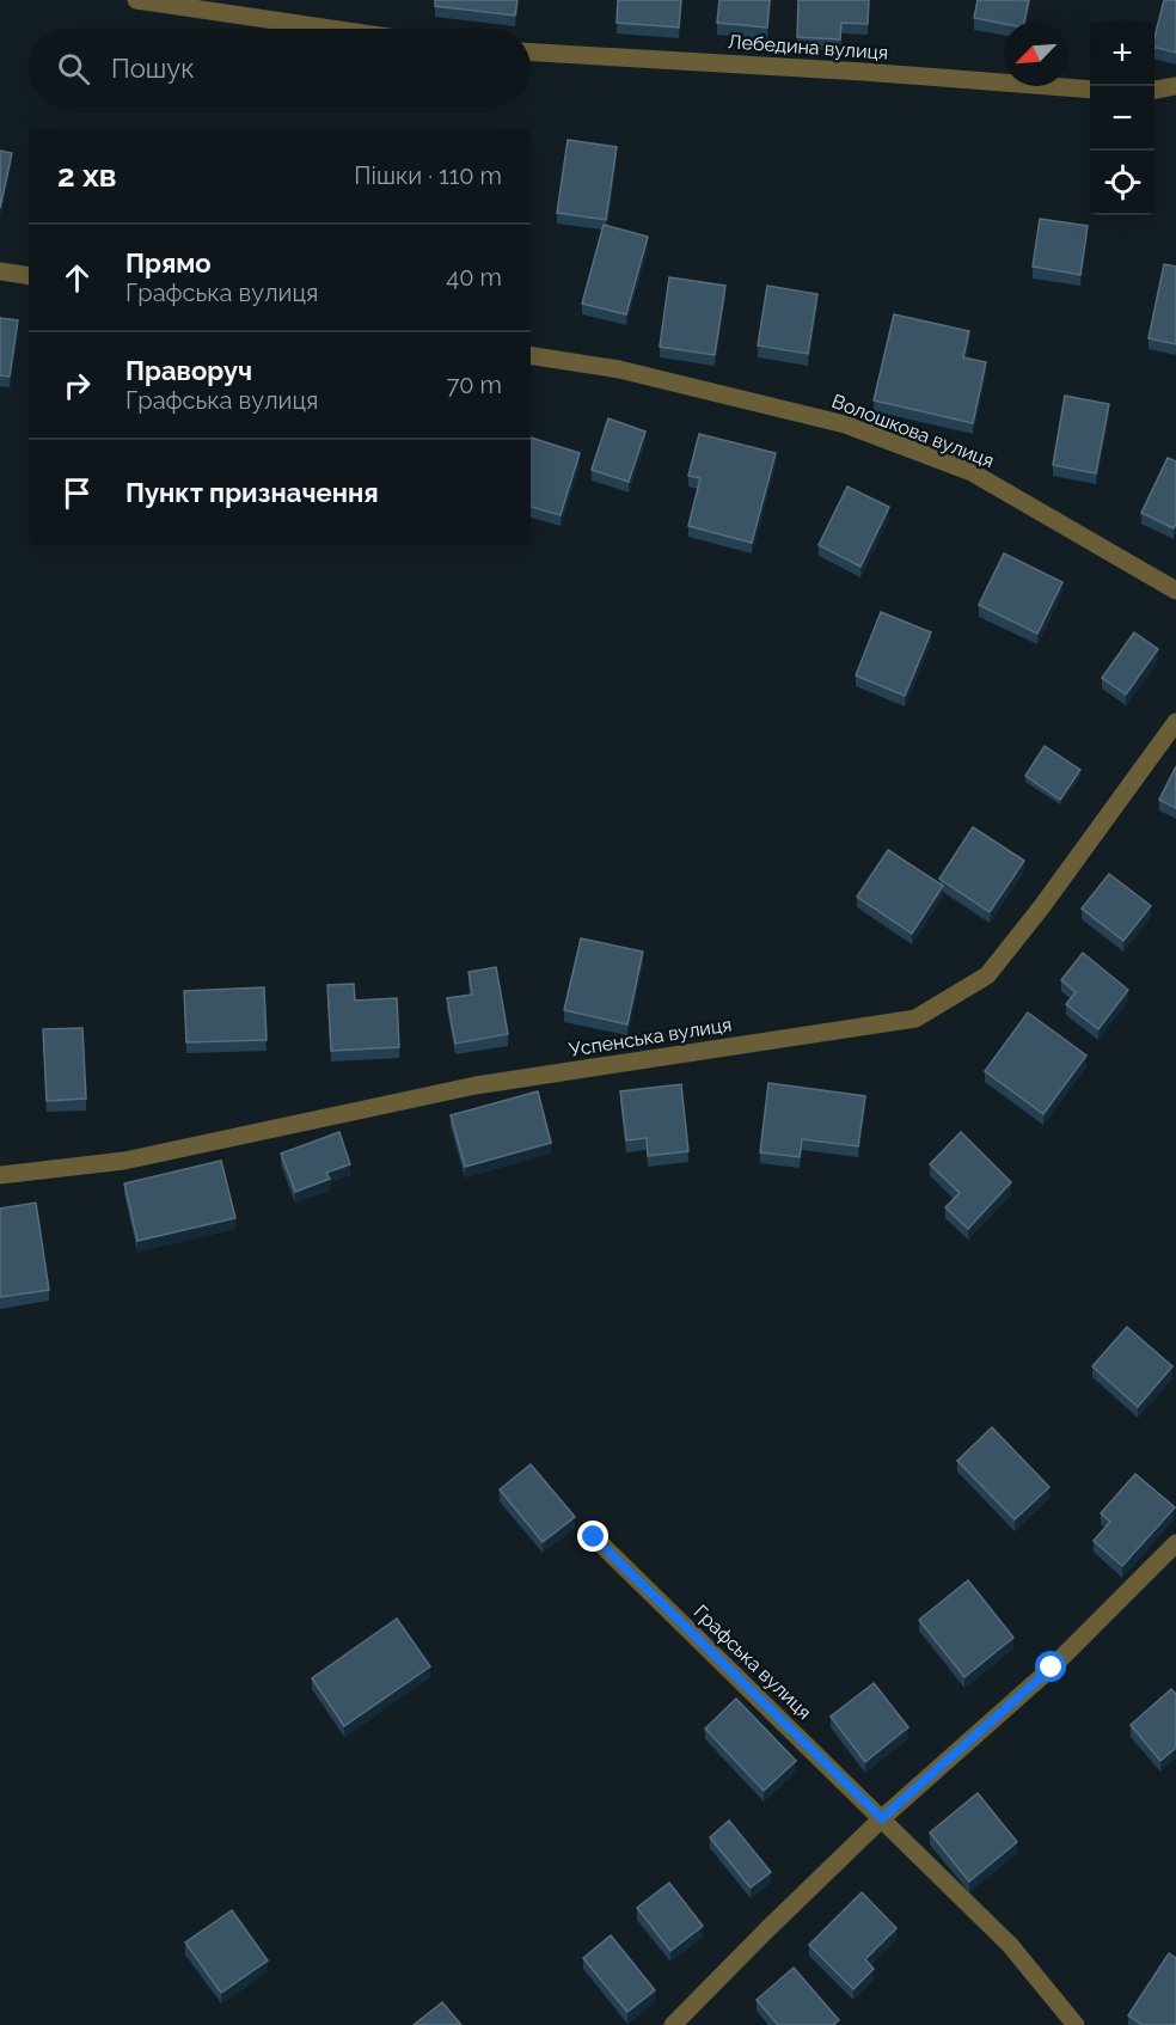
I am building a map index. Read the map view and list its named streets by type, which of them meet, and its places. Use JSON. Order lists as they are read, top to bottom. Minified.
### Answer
{"streets":{"street":["Лебедина вулиця","Волошкова вулиця","Успенська вулиця","Графська вулиця"]},"north":"bottom left","page":{"map_buttons":["+","−"],"search":"Пошук","heading":["2 хв","Пішки · 110 m"],"list":[["Прямо","Графська вулиця","40 m"],["Праворуч","Графська вулиця","70 m"],"Пункт призначення"]}}
